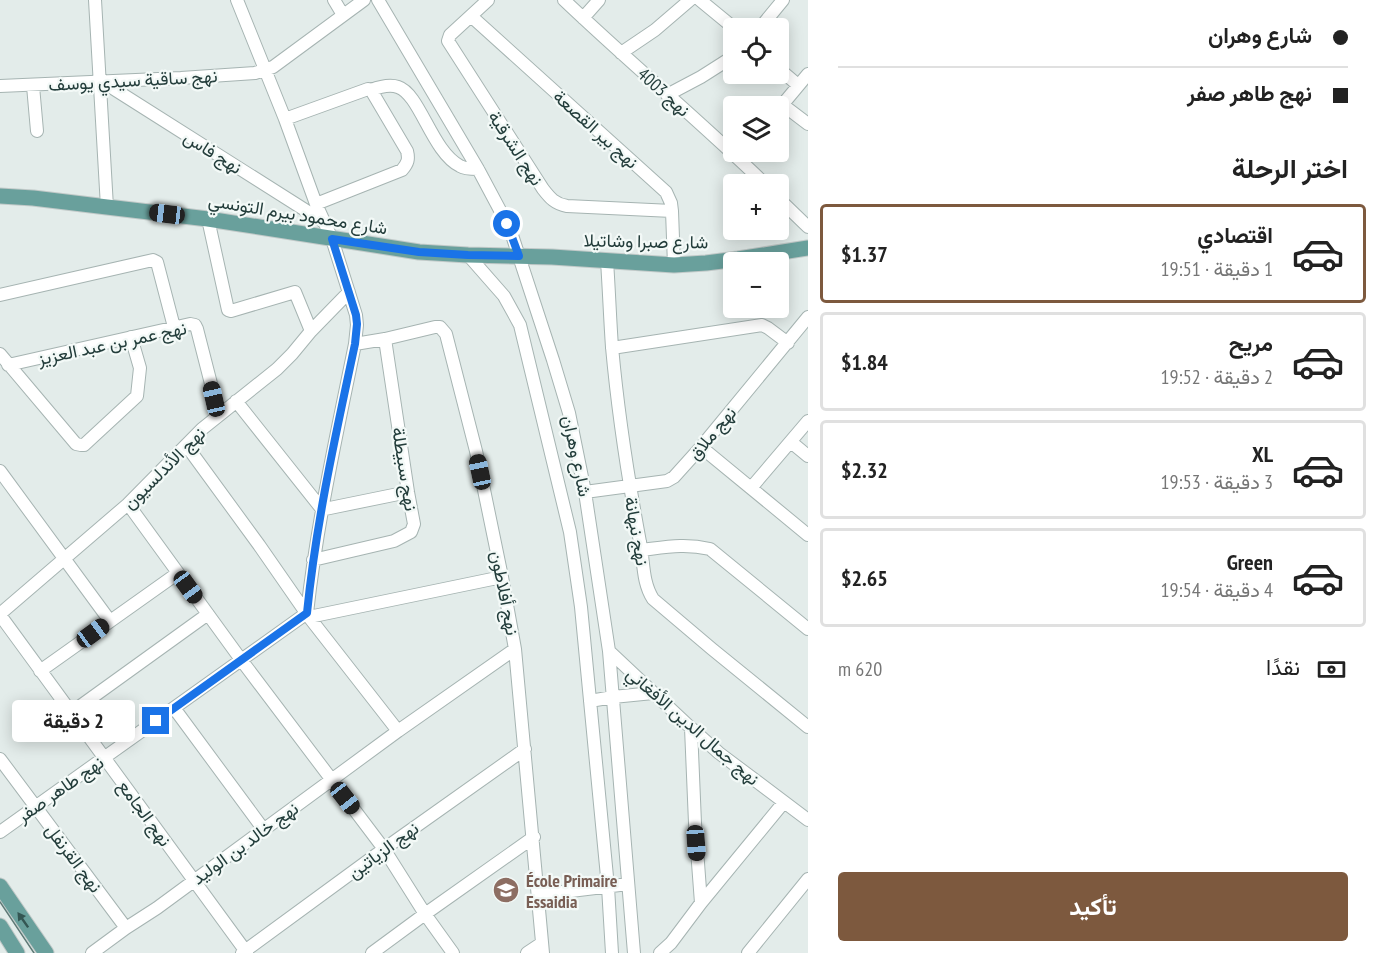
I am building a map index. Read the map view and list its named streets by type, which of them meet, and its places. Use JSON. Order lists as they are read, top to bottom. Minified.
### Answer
{"streets":{"main road":["شارع محمود بيرم التونسي","شارع صبرا وشاتيلا"],"street":["نهج ساقية سيدي يوسف","نهج 4003","نهج بير القصعة","نهج الشرقية","نهج فاس","نهج عمر بن عبد العزيز","نهج ملاق","شارع وهران","نهج الأندلسيون","نهج سبيطلة","نهج نبهانة","نهج أفلاطون","نهج جمال الدين الأفغاني","نهج طاهر صفر","نهج الجامع","نهج خالد بن الوليد","نهج الزياتين","نهج القرنفل"]},"crossings":[["نهج ساقية سيدي يوسف","نهج فاس"],["نهج بير القصعة","نهج الشرقية"],["نهج بير القصعة","شارع صبرا وشاتيلا"],["شارع محمود بيرم التونسي","شارع صبرا وشاتيلا"],["شارع محمود بيرم التونسي","شارع وهران"],["شارع صبرا وشاتيلا","شارع وهران"],["شارع صبرا وشاتيلا","نهج نبهانة"],["نهج عمر بن عبد العزيز","نهج الأندلسيون"],["نهج ملاق","شارع وهران"],["نهج ملاق","نهج نبهانة"],["شارع وهران","نهج جمال الدين الأفغاني"],["نهج الأندلسيون","نهج الجامع"],["نهج سبيطلة","نهج أفلاطون"],["نهج أفلاطون","نهج خالد بن الوليد"],["نهج أفلاطون","نهج الزياتين"],["نهج طاهر صفر","نهج الجامع"],["نهج طاهر صفر","نهج القرنفل"],["نهج الجامع","نهج خالد بن الوليد"],["نهج الجامع","نهج الزياتين"],["نهج خالد بن الوليد","نهج القرنفل"]],"places":{"school or university":["École Primaire Essaidia"]},"page":{"banner":["شارع وهران","نهج طاهر صفر"],"map_buttons":["+","−"],"heading":"اختر الرحلة","list":[{"name":"اقتصادي","note":"1 دقيقة · 19:51","value":"$1.37"},{"name":"مريح","note":"2 دقيقة · 19:52","value":"$1.84"},{"name":"XL","note":"3 دقيقة · 19:53","value":"$2.32"},{"name":"Green","note":"4 دقيقة · 19:54","value":"$2.65"}],"pay":["نقدًا","620 m"],"bubble":"2 دقيقة","buttons":"تأكيد"}}
